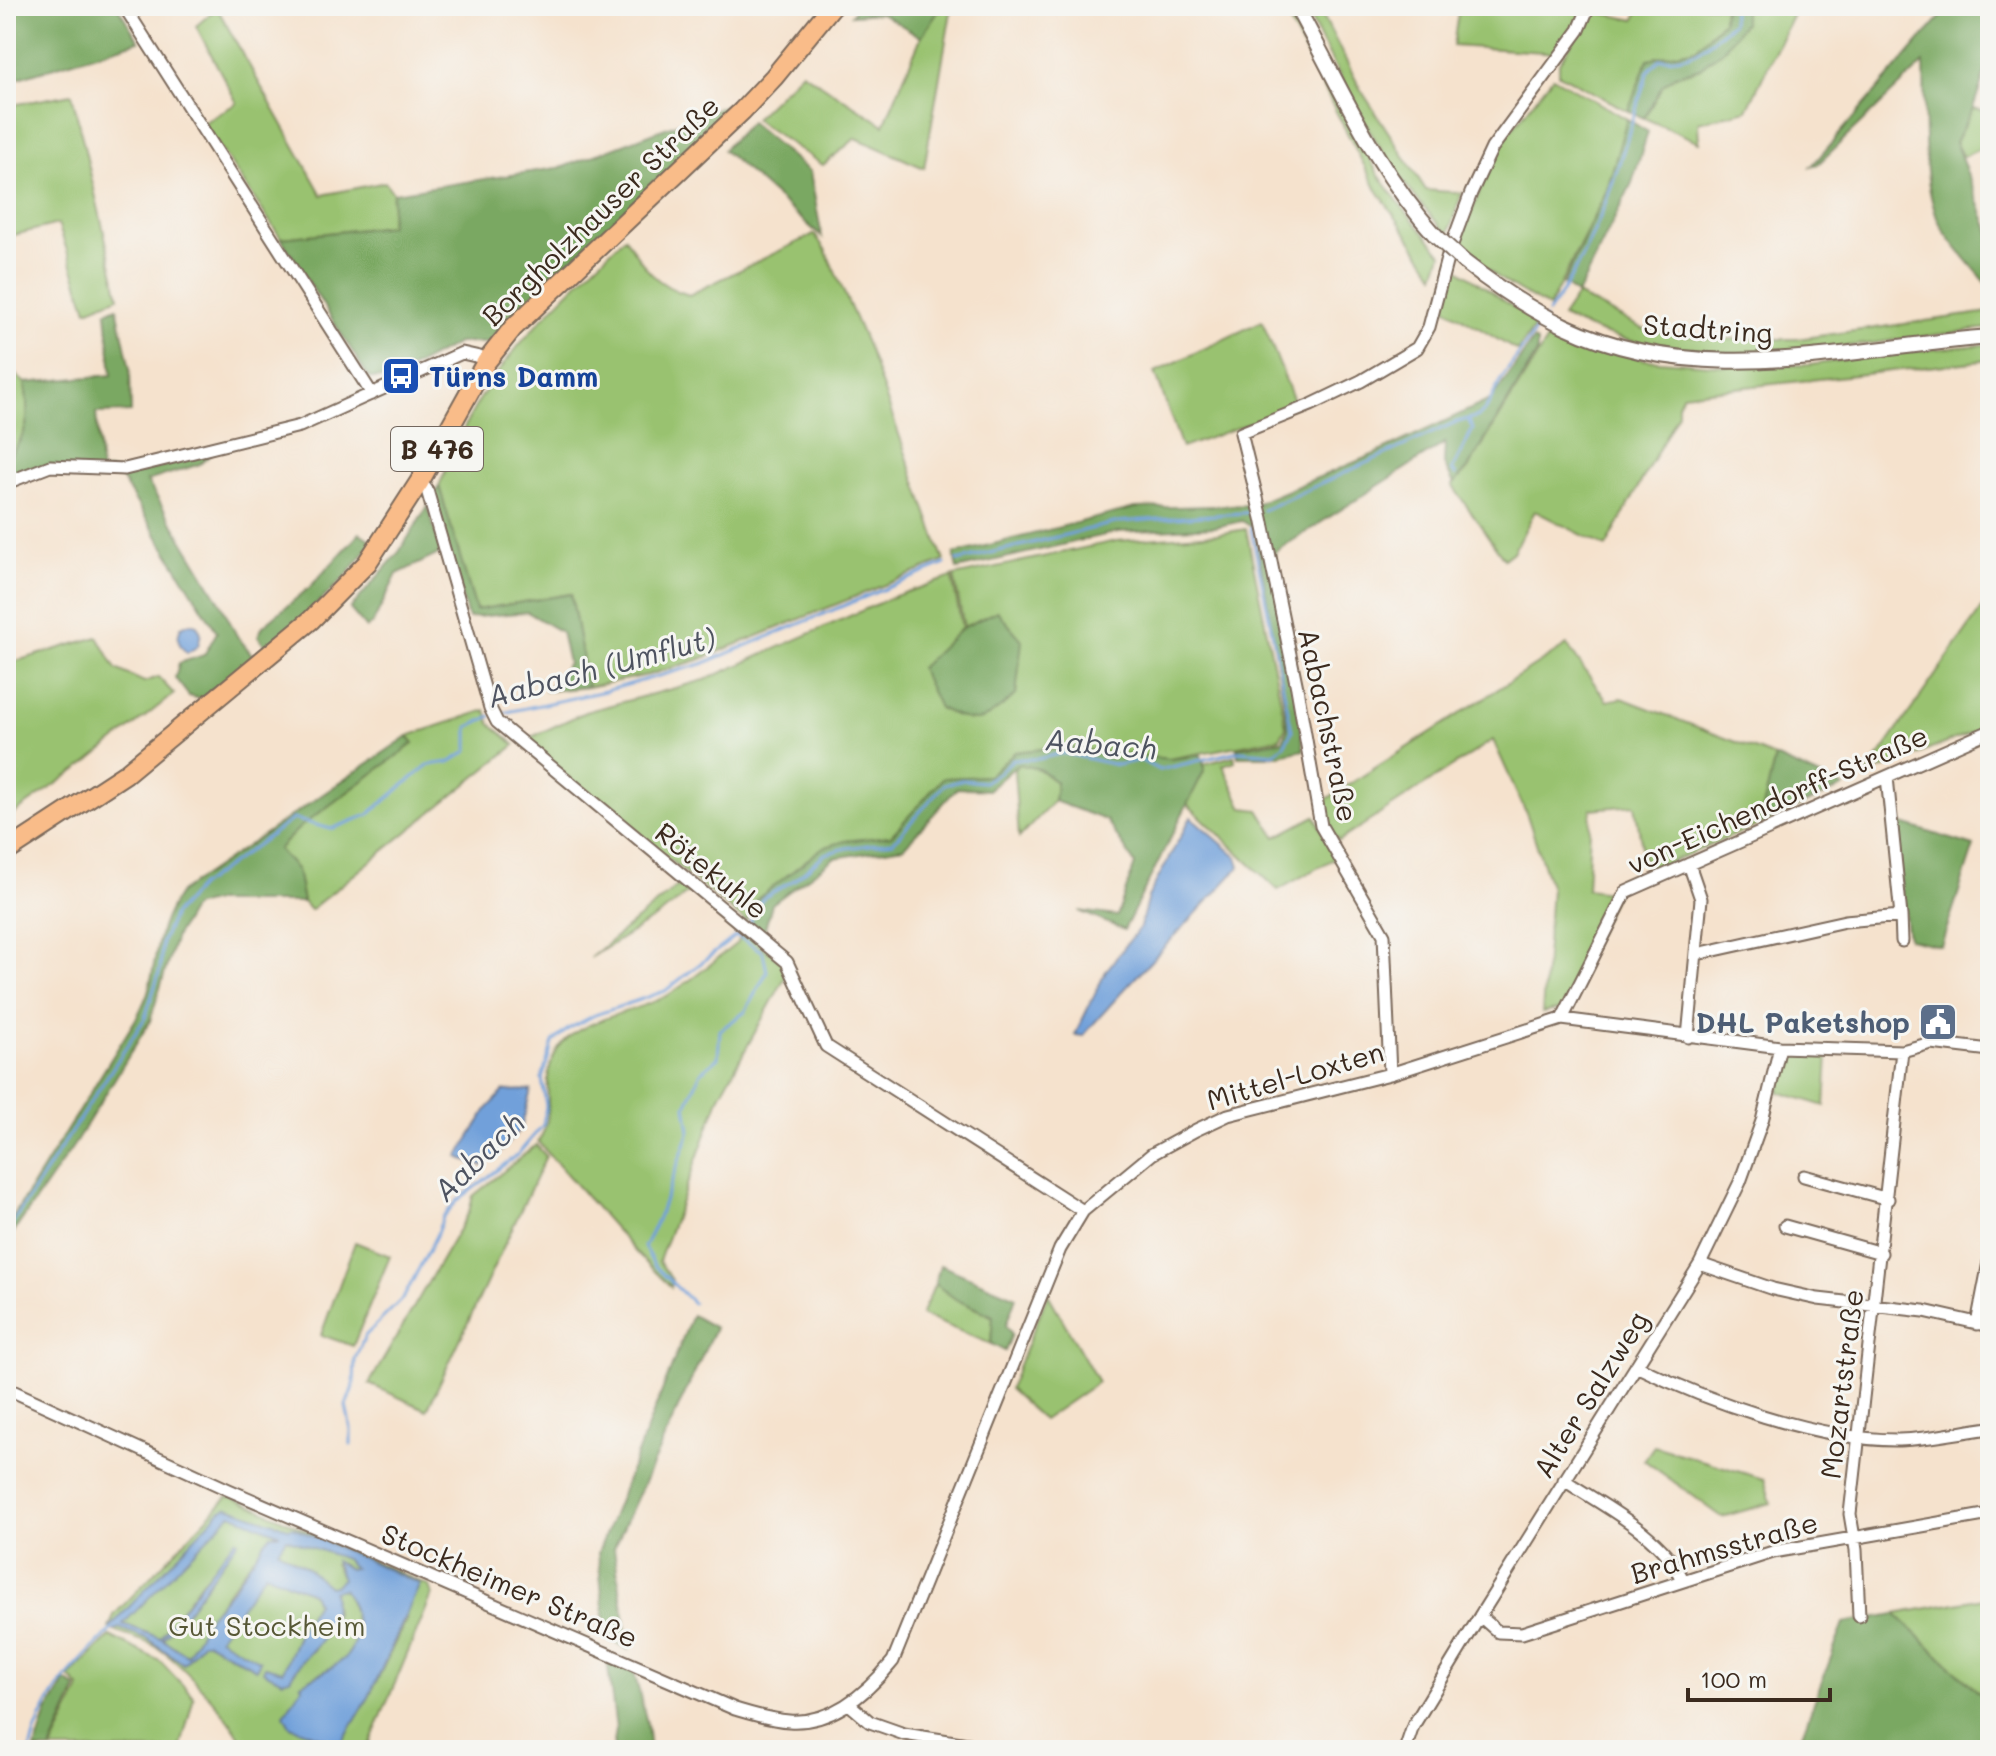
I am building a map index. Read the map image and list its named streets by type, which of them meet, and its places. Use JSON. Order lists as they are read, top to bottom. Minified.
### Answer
{"streets":{"main road":["Borgholzhauser Straße","B 476"],"street":["Stadtring","Aabachstraße","von-Eichendorff-Straße","Rötekuhle","Mittel-Loxten","Mozartstraße","Alter Salzweg","Brahmsstraße","Stockheimer Straße"]},"crossings":[["Borgholzhauser Straße","Rötekuhle"],["Aabachstraße","Mittel-Loxten"],["von-Eichendorff-Straße","Mittel-Loxten"],["Rötekuhle","Mittel-Loxten"],["Mittel-Loxten","Mozartstraße"],["Mittel-Loxten","Alter Salzweg"],["Mittel-Loxten","Stockheimer Straße"],["Mozartstraße","Brahmsstraße"],["Alter Salzweg","Brahmsstraße"]],"water":["Aabach (Umflut)","Aabach"],"parks":["Gut Stockheim"],"places":{"bus stop":["Türns Damm"],"public building":["DHL Paketshop"]},"scale_bar":"100 m"}
